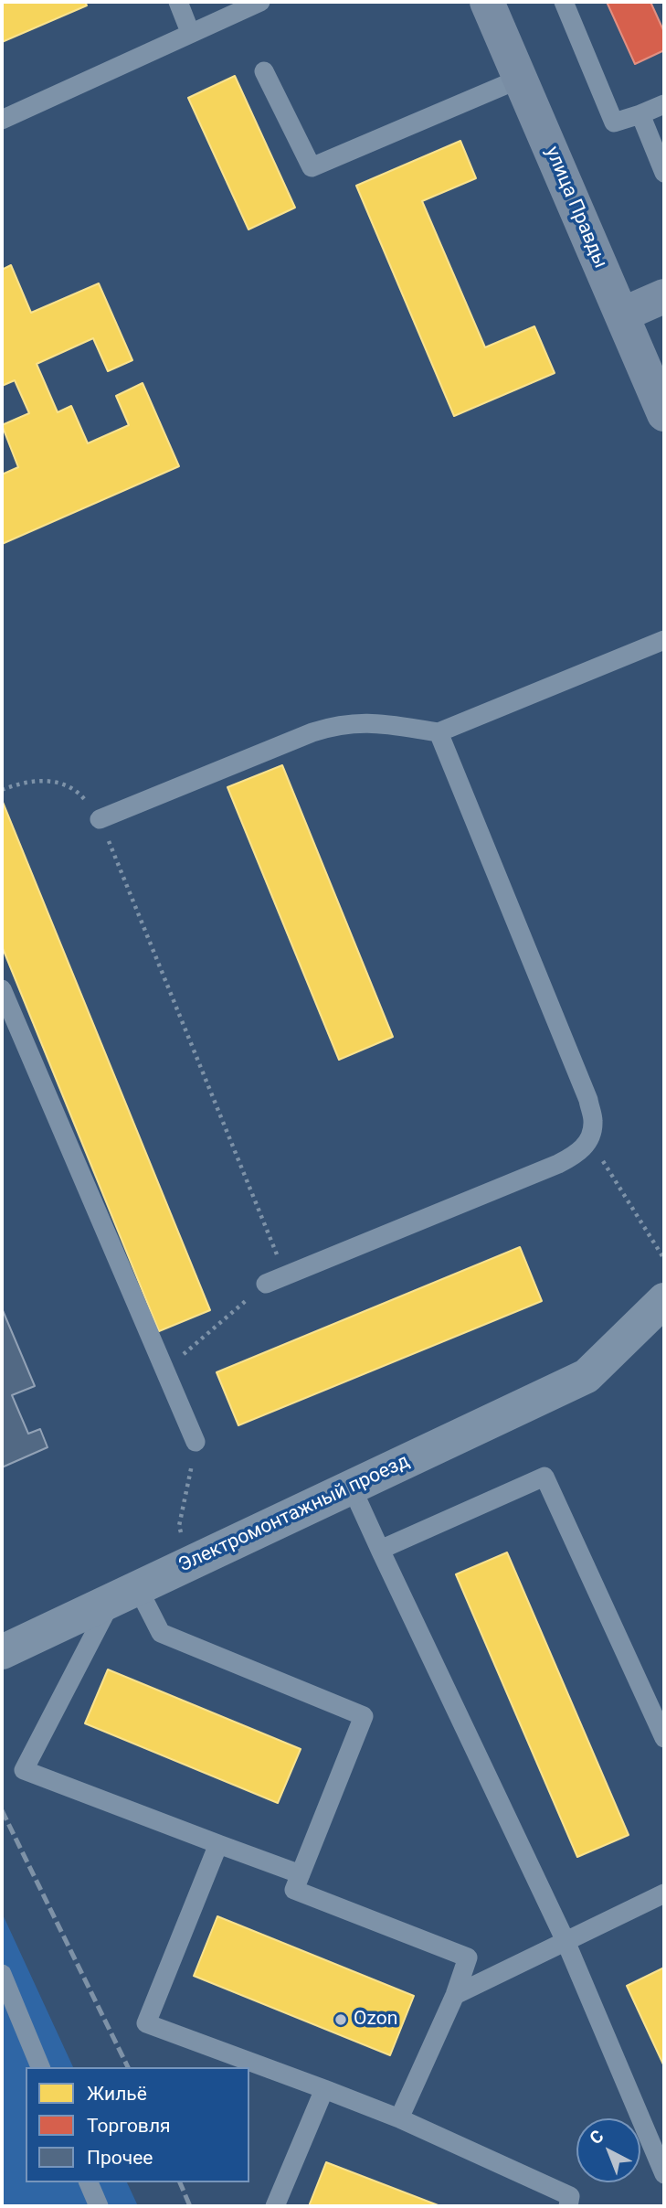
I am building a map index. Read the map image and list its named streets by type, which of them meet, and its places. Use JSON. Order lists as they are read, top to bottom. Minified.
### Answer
{"streets":{"street":["улица Правды","Электромонтажный проезд"]},"places":["Ozon"],"legend":["Жильё","Торговля","Прочее"],"north":"top left"}
